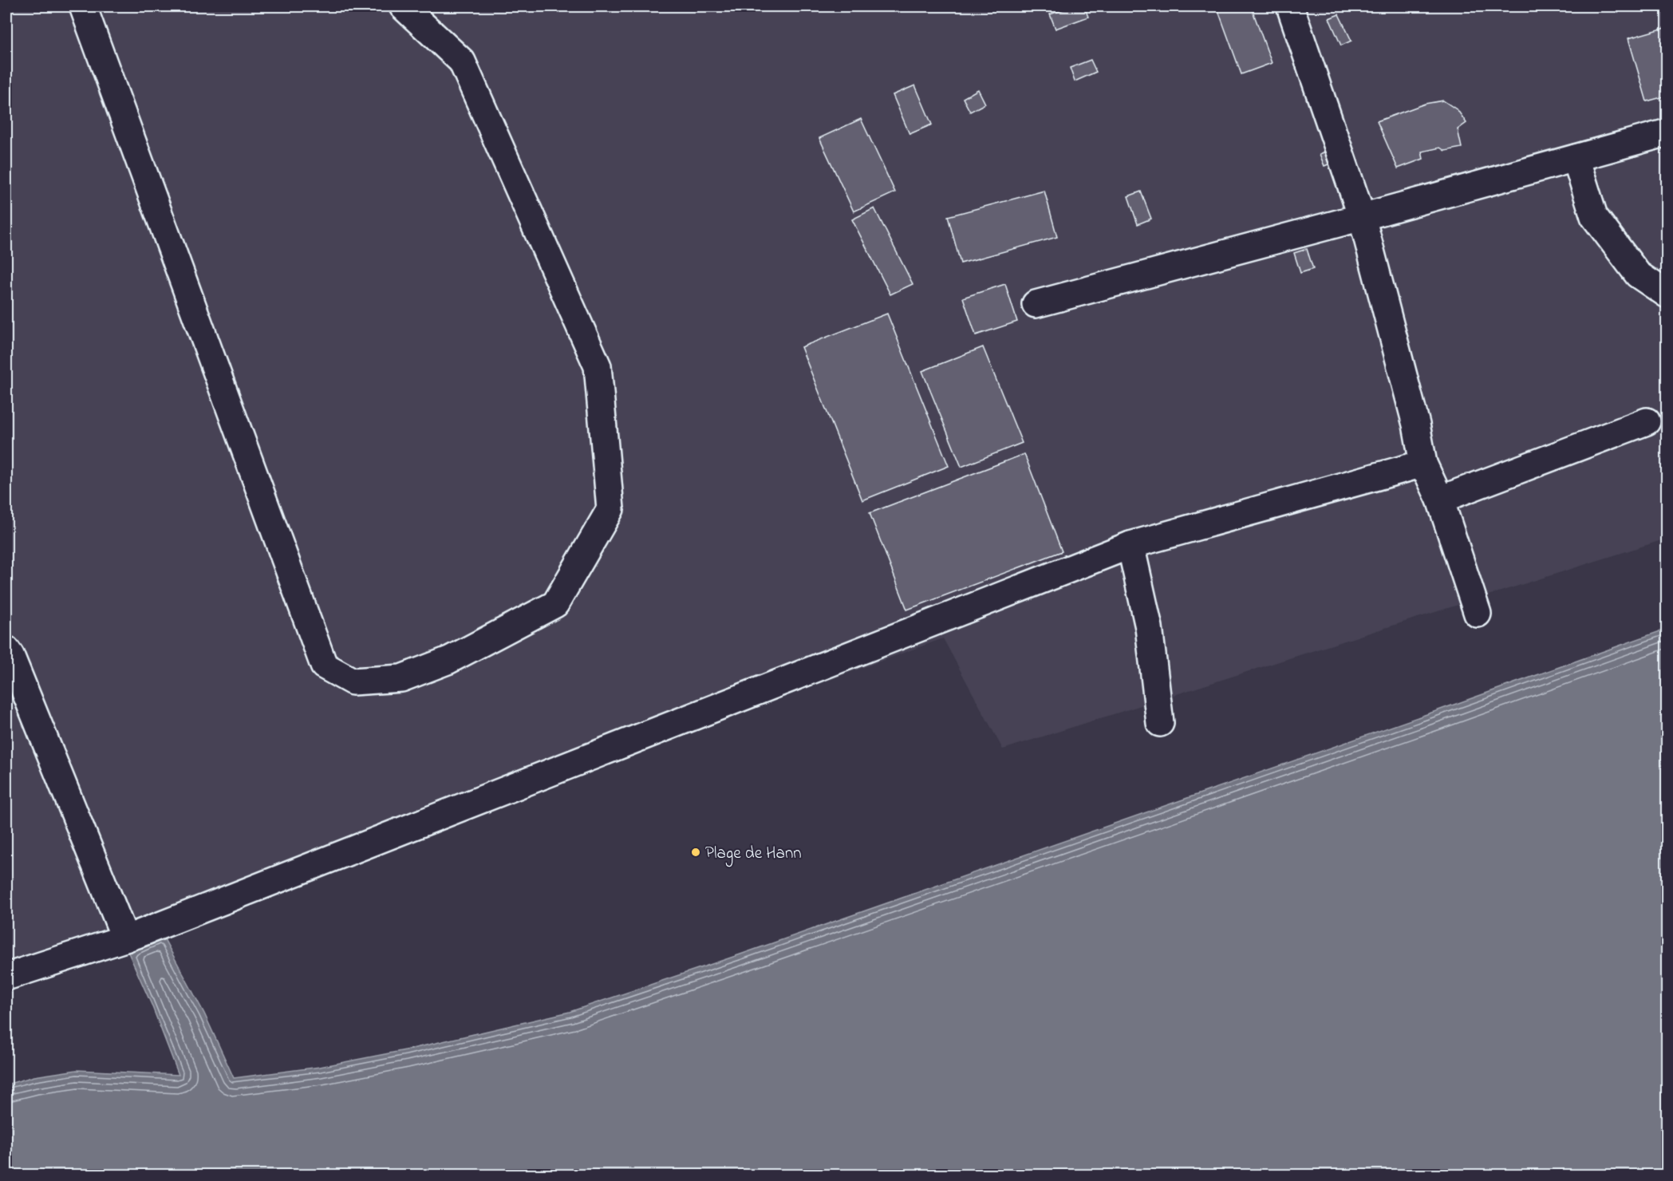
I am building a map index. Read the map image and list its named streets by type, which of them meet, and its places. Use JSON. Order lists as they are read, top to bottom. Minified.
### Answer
{"places":["Plage de Hann"]}
